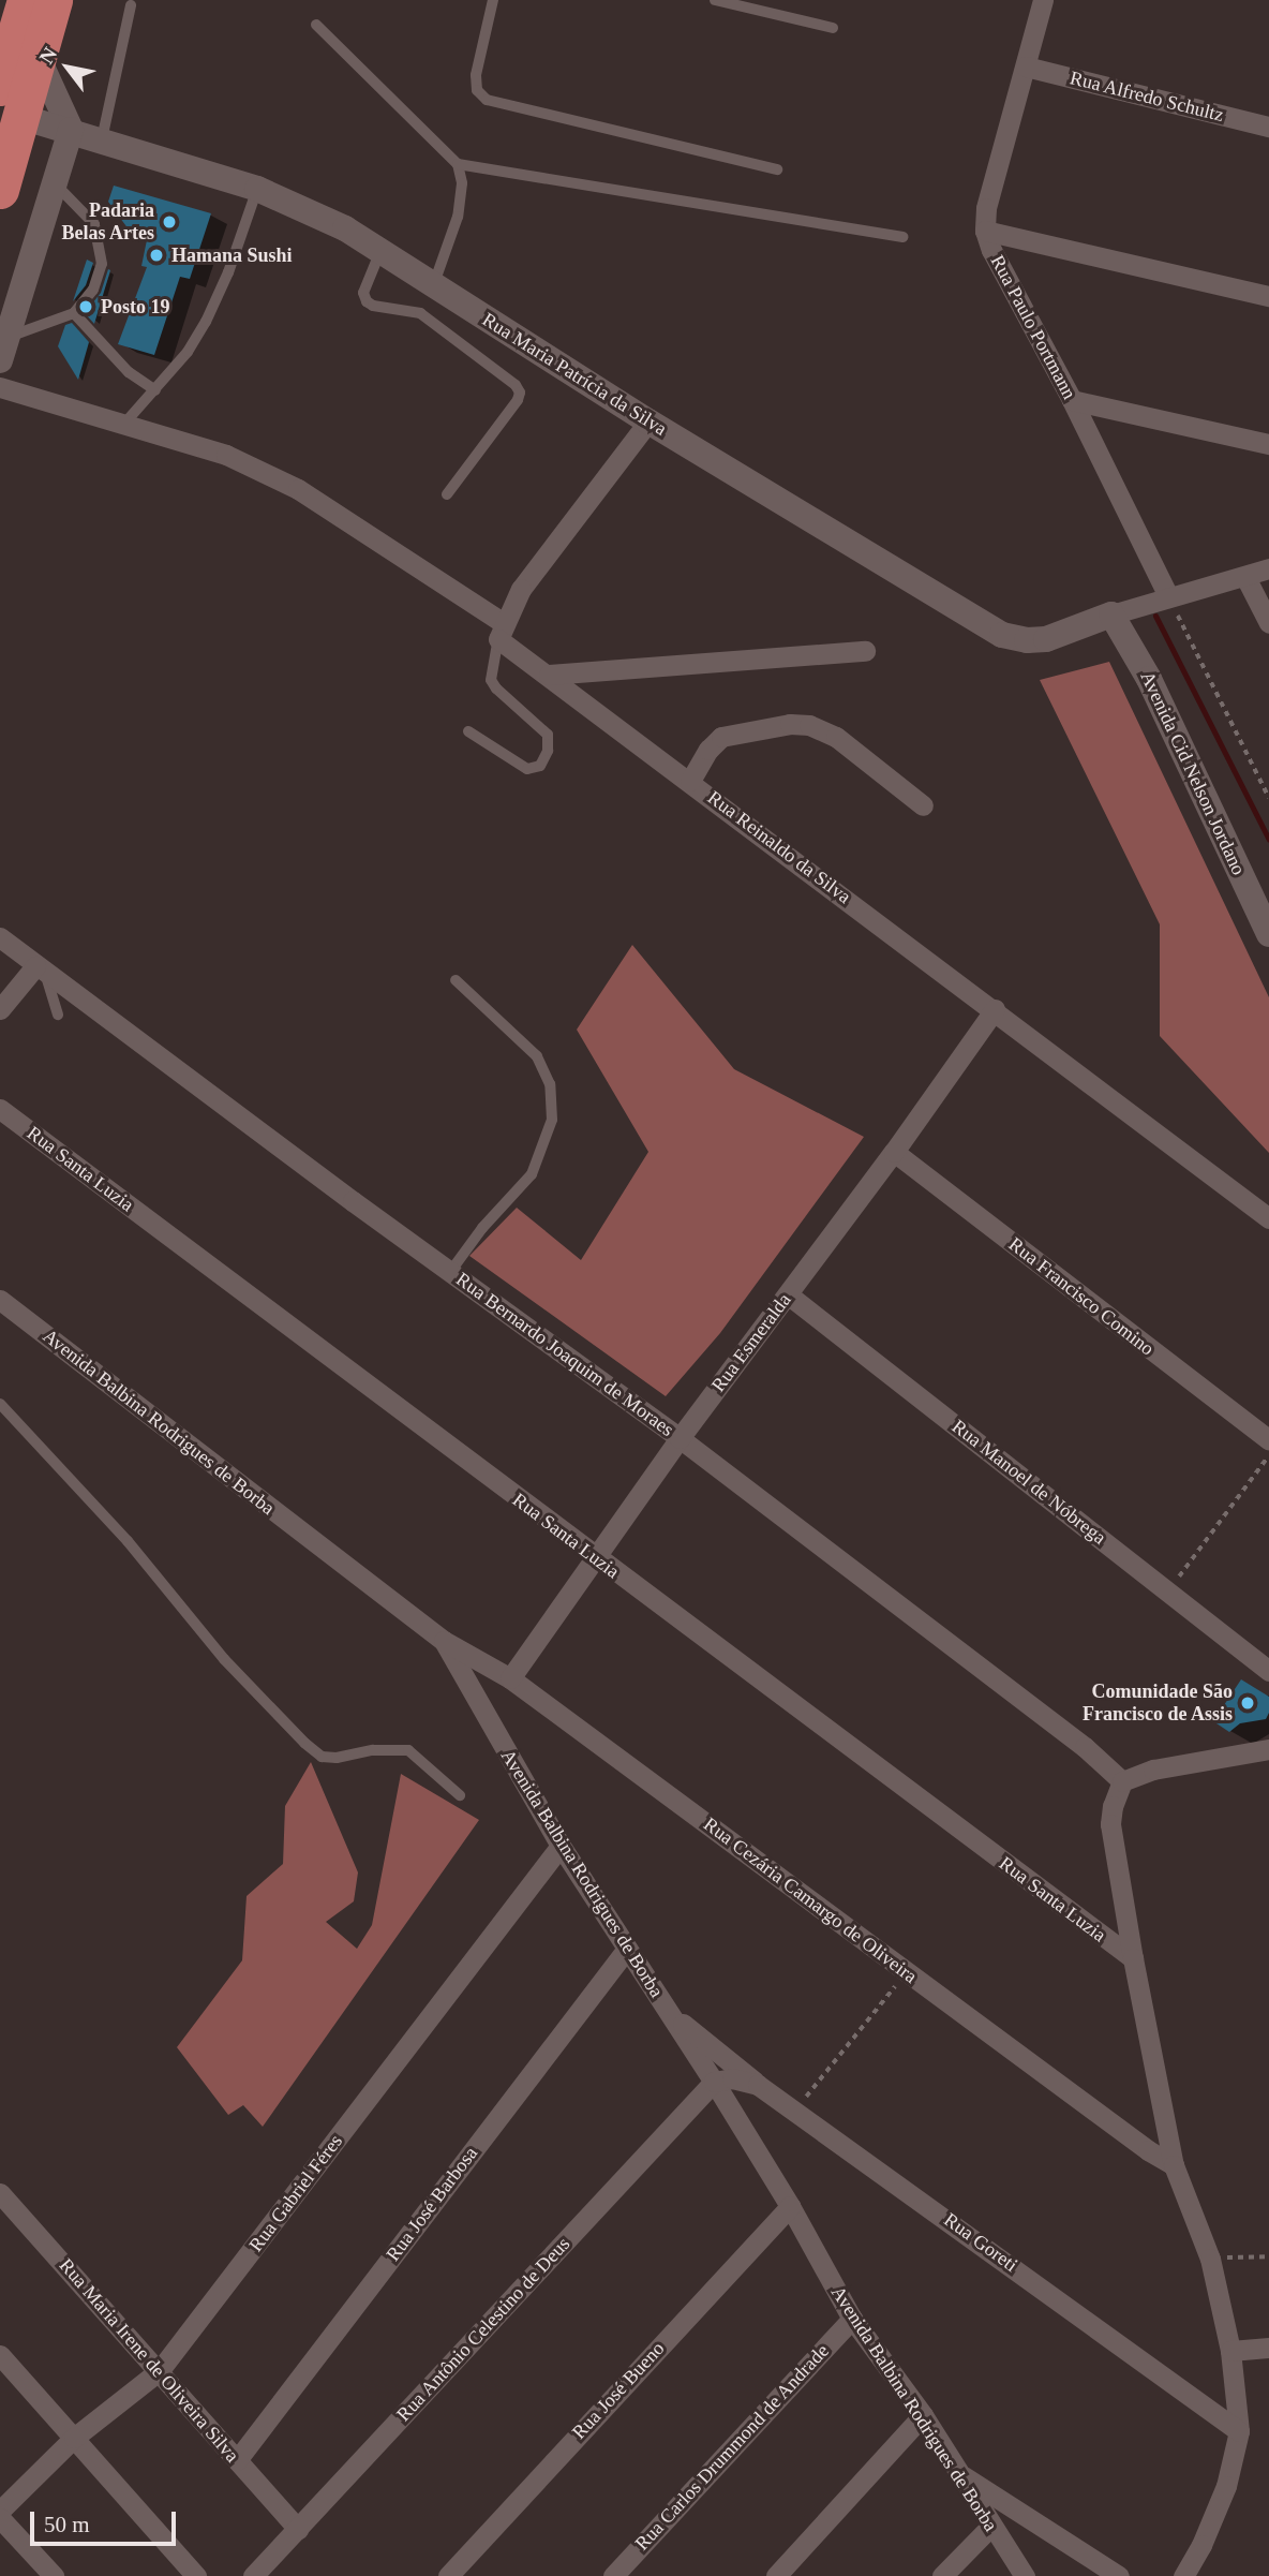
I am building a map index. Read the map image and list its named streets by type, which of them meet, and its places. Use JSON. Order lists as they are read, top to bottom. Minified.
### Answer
{"streets":{"street":["Rua Alfredo Schultz","Rua Paulo Portmann","Rua Maria Patrícia da Silva","Avenida Cid Nelson Jordano","Rua Reinaldo da Silva","Rua Santa Luzia","Rua Francisco Comino","Rua Esmeralda","Rua Bernardo Joaquim de Moraes","Avenida Balbina Rodrigues de Borba","Rua Manoel de Nóbrega","Rua Cezária Camargo de Oliveira","Rua Gabriel Féres","Rua José Barbosa","Rua Goreti","Rua Antônio Celestino de Deus","Rua Maria Irene de Oliveira Silva","Rua José Bueno","Rua Carlos Drummond de Andrade"]},"crossings":[["Rua Alfredo Schultz","Rua Paulo Portmann"],["Rua Maria Patrícia da Silva","Avenida Cid Nelson Jordano"],["Rua Reinaldo da Silva","Rua Esmeralda"],["Rua Santa Luzia","Rua Esmeralda"],["Rua Francisco Comino","Rua Esmeralda"],["Rua Esmeralda","Rua Bernardo Joaquim de Moraes"],["Rua Esmeralda","Rua Manoel de Nóbrega"],["Rua Esmeralda","Rua Cezária Camargo de Oliveira"],["Avenida Balbina Rodrigues de Borba","Rua Cezária Camargo de Oliveira"],["Avenida Balbina Rodrigues de Borba","Rua Gabriel Féres"],["Avenida Balbina Rodrigues de Borba","Rua José Barbosa"],["Avenida Balbina Rodrigues de Borba","Rua Goreti"],["Avenida Balbina Rodrigues de Borba","Rua Antônio Celestino de Deus"],["Avenida Balbina Rodrigues de Borba","Rua José Bueno"],["Avenida Balbina Rodrigues de Borba","Rua Carlos Drummond de Andrade"],["Rua Gabriel Féres","Rua Maria Irene de Oliveira Silva"],["Rua José Barbosa","Rua Maria Irene de Oliveira Silva"],["Rua Goreti","Rua Antônio Celestino de Deus"],["Rua Antônio Celestino de Deus","Rua Maria Irene de Oliveira Silva"]],"places":["Padaria Belas Artes","Hamana Sushi","Posto 19","Comunidade São Francisco de Assis"],"scale_bar":"50 m","north":"top left"}
